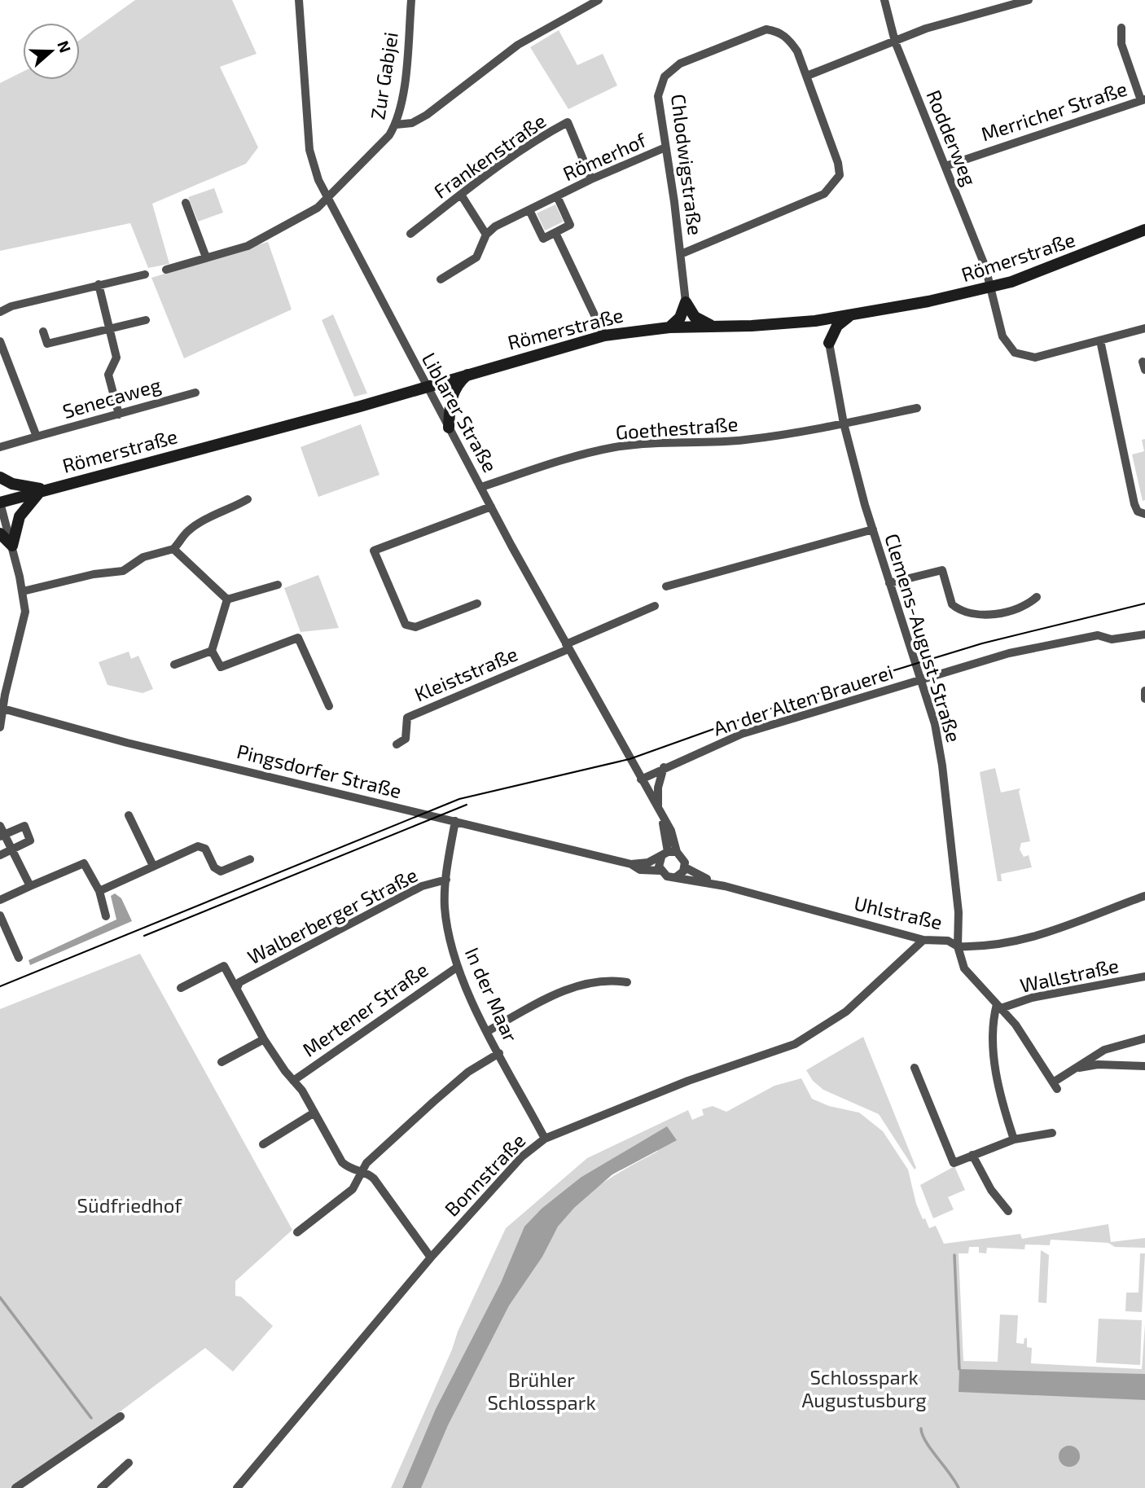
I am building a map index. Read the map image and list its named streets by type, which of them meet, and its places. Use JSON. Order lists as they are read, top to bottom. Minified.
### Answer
{"streets":{"main road":["Römerstraße"],"street":["Zur Gabjei","Merricher Straße","Rodderweg","Frankenstraße","Römerhof","Chlodwigstraße","Senecaweg","Liblarer Straße","Goethestraße","Clemens-August-Straße","Kleiststraße","An der Alten Brauerei","Pingsdorfer Straße","Uhlstraße","Walberberger Straße","Wallstraße","In der Maar","Mertener Straße","Bonnstraße"]},"crossings":[["Zur Gabjei","Liblarer Straße"],["Merricher Straße","Rodderweg"],["Rodderweg","Römerstraße"],["Frankenstraße","Römerhof"],["Römerhof","Chlodwigstraße"],["Römerstraße","Liblarer Straße"],["Liblarer Straße","Goethestraße"],["Liblarer Straße","Kleiststraße"],["Liblarer Straße","An der Alten Brauerei"],["Liblarer Straße","Pingsdorfer Straße"],["Liblarer Straße","Uhlstraße"],["Goethestraße","Clemens-August-Straße"],["Clemens-August-Straße","An der Alten Brauerei"],["Clemens-August-Straße","Uhlstraße"],["Pingsdorfer Straße","Uhlstraße"],["Pingsdorfer Straße","In der Maar"],["Uhlstraße","Wallstraße"],["Uhlstraße","Bonnstraße"],["Walberberger Straße","In der Maar"],["In der Maar","Mertener Straße"],["In der Maar","Bonnstraße"]],"parks":["Südfriedhof","Schlosspark Augustusburg","Brühler Schlosspark"],"north":"right"}
